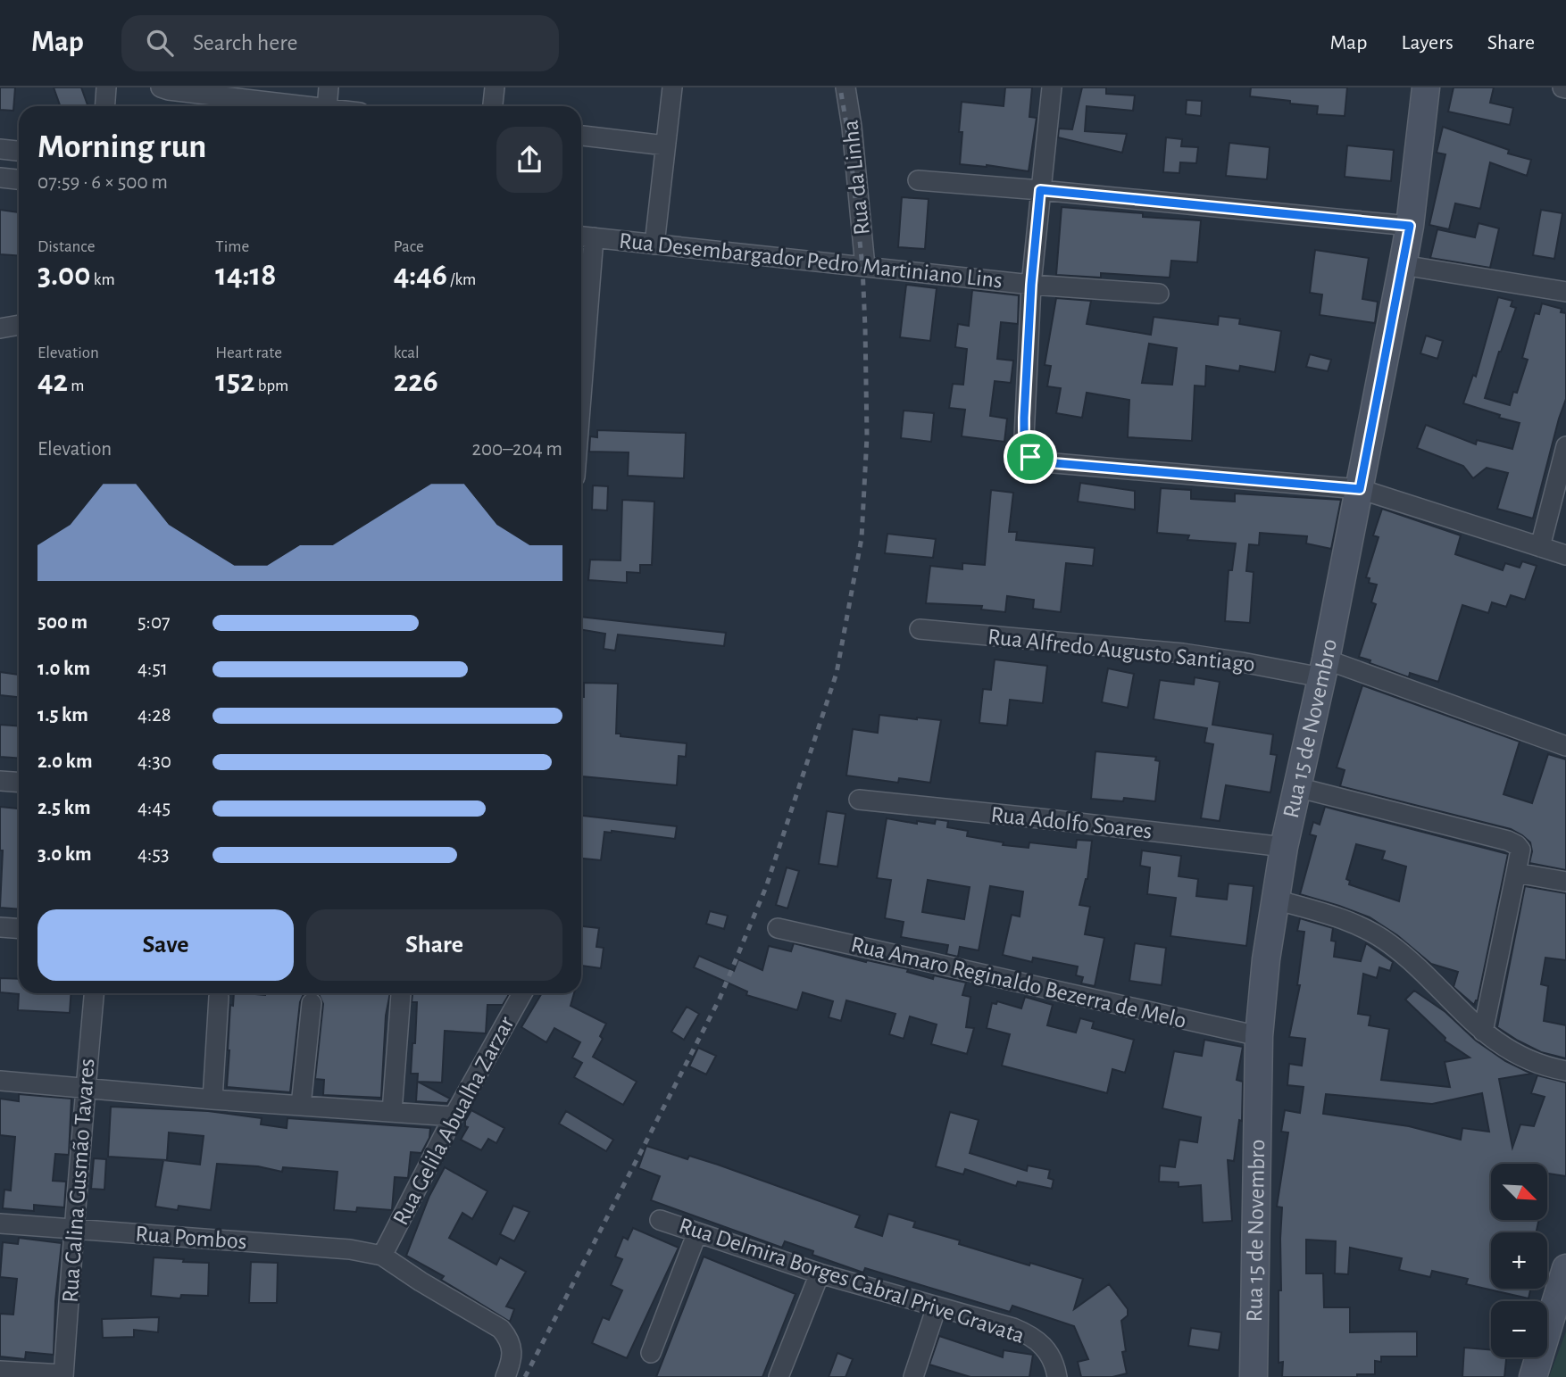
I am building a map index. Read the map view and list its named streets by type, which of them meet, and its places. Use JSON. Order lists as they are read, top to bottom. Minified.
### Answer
{"streets":{"main road":["Rua 15 de Novembro"],"street":["Rua da Linha","Rua Desembargador Pedro Martiniano Lins","Rua Alfredo Augusto Santiago","Rua Adolfo Soares","Rua Amaro Reginaldo Bezerra de Melo","Rua Gelila Abualha Zarzar","Rua Calina Gusmão Tavares","Rua Pombos","Rua Delmira Borges Cabral Prive Gravata"]},"crossings":[["Rua da Linha","Rua Desembargador Pedro Martiniano Lins"],["Rua Alfredo Augusto Santiago","Rua 15 de Novembro"],["Rua 15 de Novembro","Rua Adolfo Soares"],["Rua 15 de Novembro","Rua Amaro Reginaldo Bezerra de Melo"],["Rua Gelila Abualha Zarzar","Rua Pombos"],["Rua Calina Gusmão Tavares","Rua Pombos"]],"north":"bottom right","page":{"header":"Map","search":"Search here","nav":["Map","Layers","Share"],"heading":["Morning run","07:59 · 6 × 500 m"],"stats":[["Distance","3.00 km"],["Time","14:18"],["Pace","4:46 /km"],["Elevation","42 m"],["Heart rate","152 bpm"],["kcal","226"]],"chart":["Elevation","200–204 m"],"list":[{"name":"500 m","note":"5:07"},{"name":"1.0 km","note":"4:51"},{"name":"1.5 km","note":"4:28"},{"name":"2.0 km","note":"4:30"},{"name":"2.5 km","note":"4:45"},{"name":"3.0 km","note":"4:53"}],"buttons":["Save","Share"],"map_buttons":["+","−"]}}
